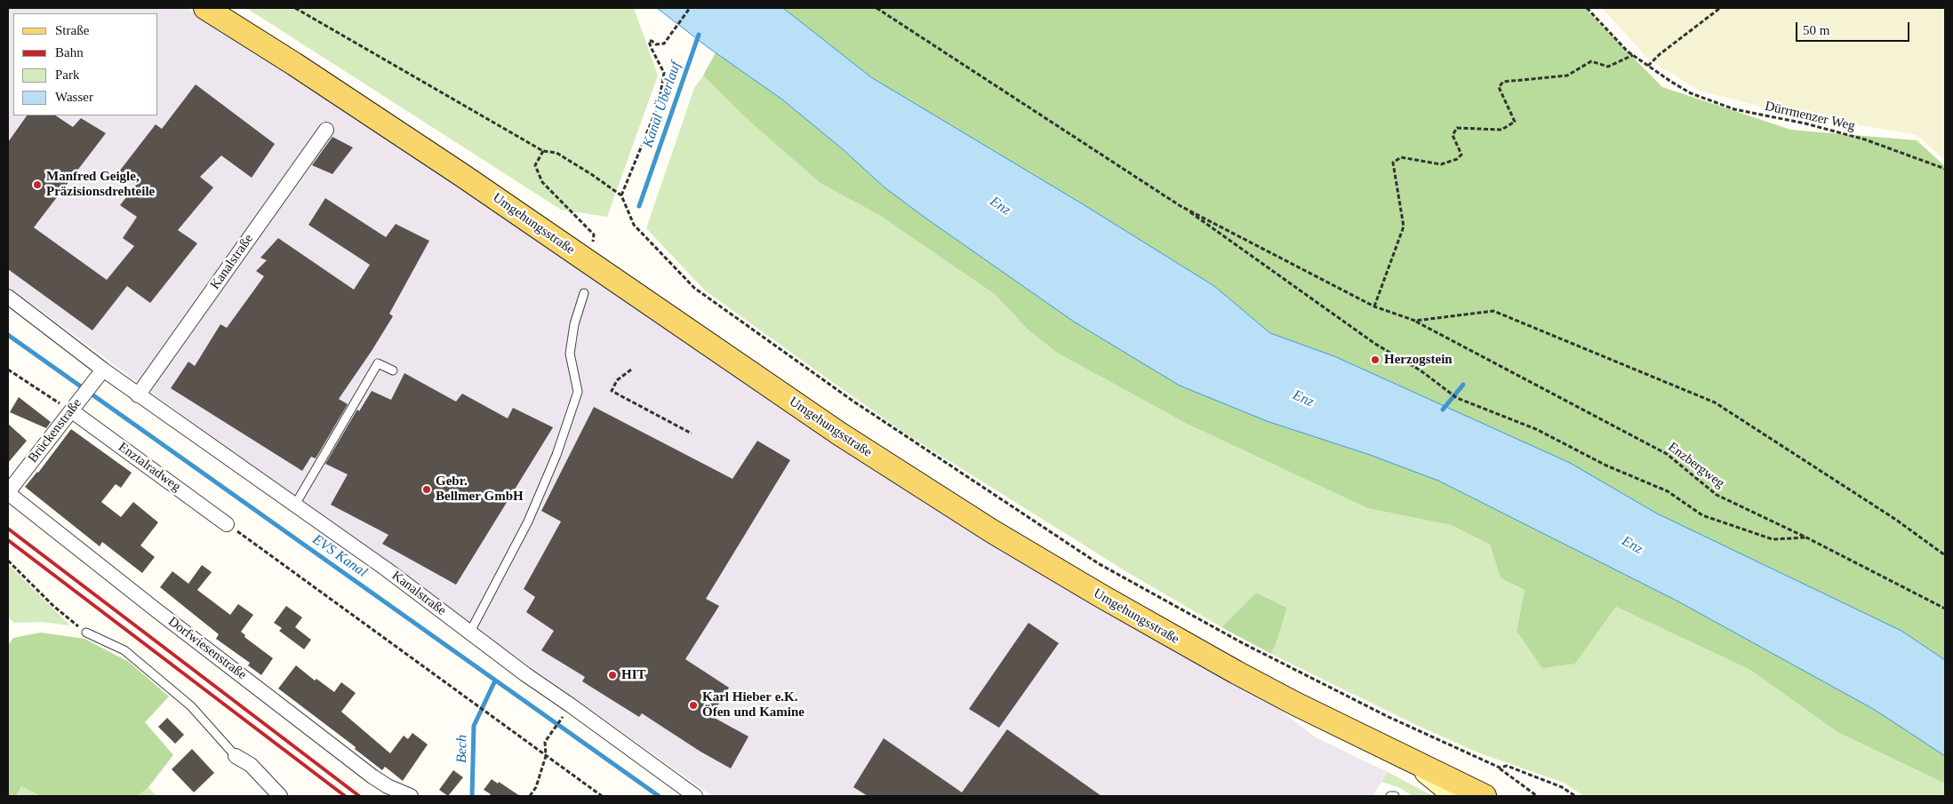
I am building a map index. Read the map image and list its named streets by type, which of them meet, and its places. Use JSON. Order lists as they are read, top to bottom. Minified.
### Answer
{"streets":{"main road":["Umgehungsstraße"],"street":["Kanalstraße","Brückenstraße","Enztalradweg","Dorfwiesenstraße"],"path":["Dürrmenzer Weg","Enzbergweg"]},"crossings":[["Kanalstraße","Brückenstraße"],["Brückenstraße","Enztalradweg"],["Brückenstraße","Dorfwiesenstraße"]],"water":["Kanal Überlauf","Enz","EVS Kanal","Bech"],"places":["Manfred Geigle, Präzisionsdrehteile","Herzogstein","Gebr. Bellmer GmbH","HIT","Karl Hieber e.K. Öfen und Kamine"],"legend":["Straße","Bahn","Park","Wasser"],"scale_bar":"50 m"}
